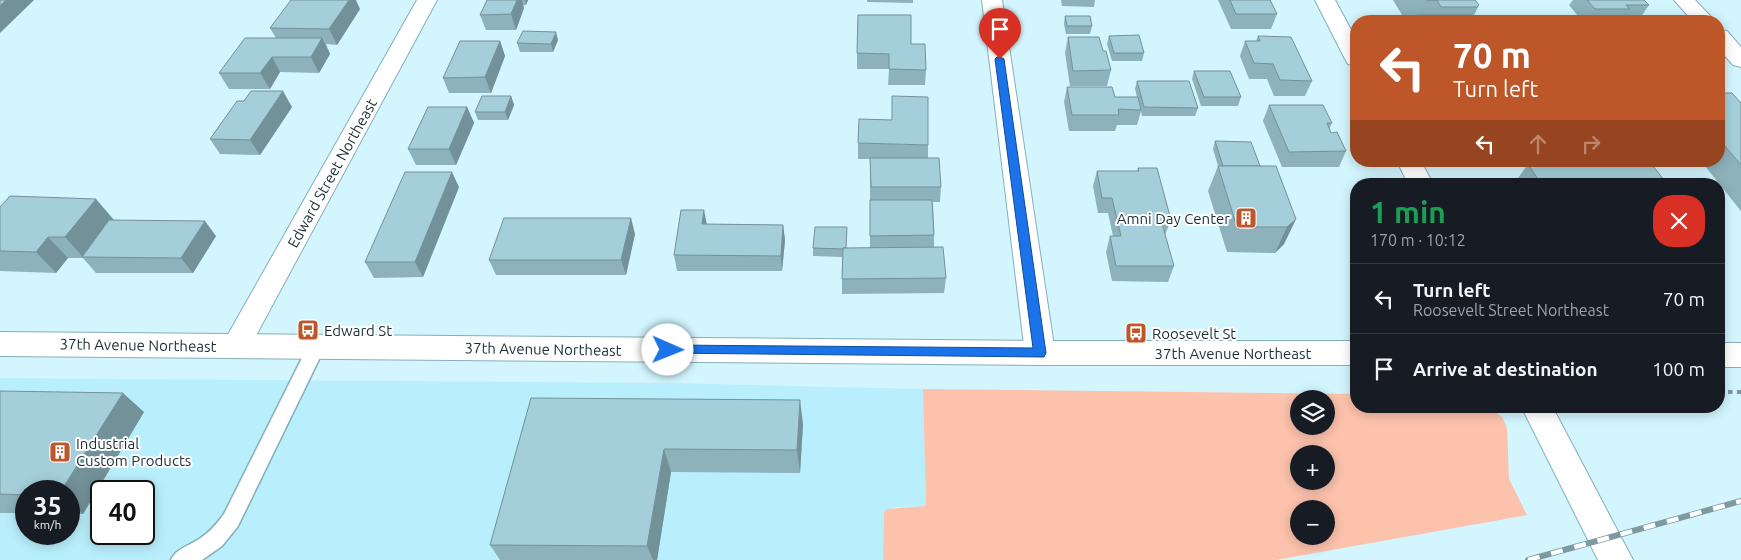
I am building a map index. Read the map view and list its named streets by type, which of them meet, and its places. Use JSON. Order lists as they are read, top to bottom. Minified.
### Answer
{"streets":{"street":["Edward Street Northeast","37th Avenue Northeast"]},"crossings":[["Edward Street Northeast","37th Avenue Northeast"]],"places":{"building":["Amni Day Center","Industrial Custom Products"],"bus stop":["Edward St","Roosevelt St"]},"page":{"turn":["70 m","Turn left"],"heading":["1 min","170 m · 10:12"],"list":[{"name":"Turn left","note":"Roosevelt Street Northeast","value":"70 m"},{"name":"Arrive at destination","value":"100 m"}],"map_buttons":["+","−"],"speed":"35 km/h","limit":"40"}}
